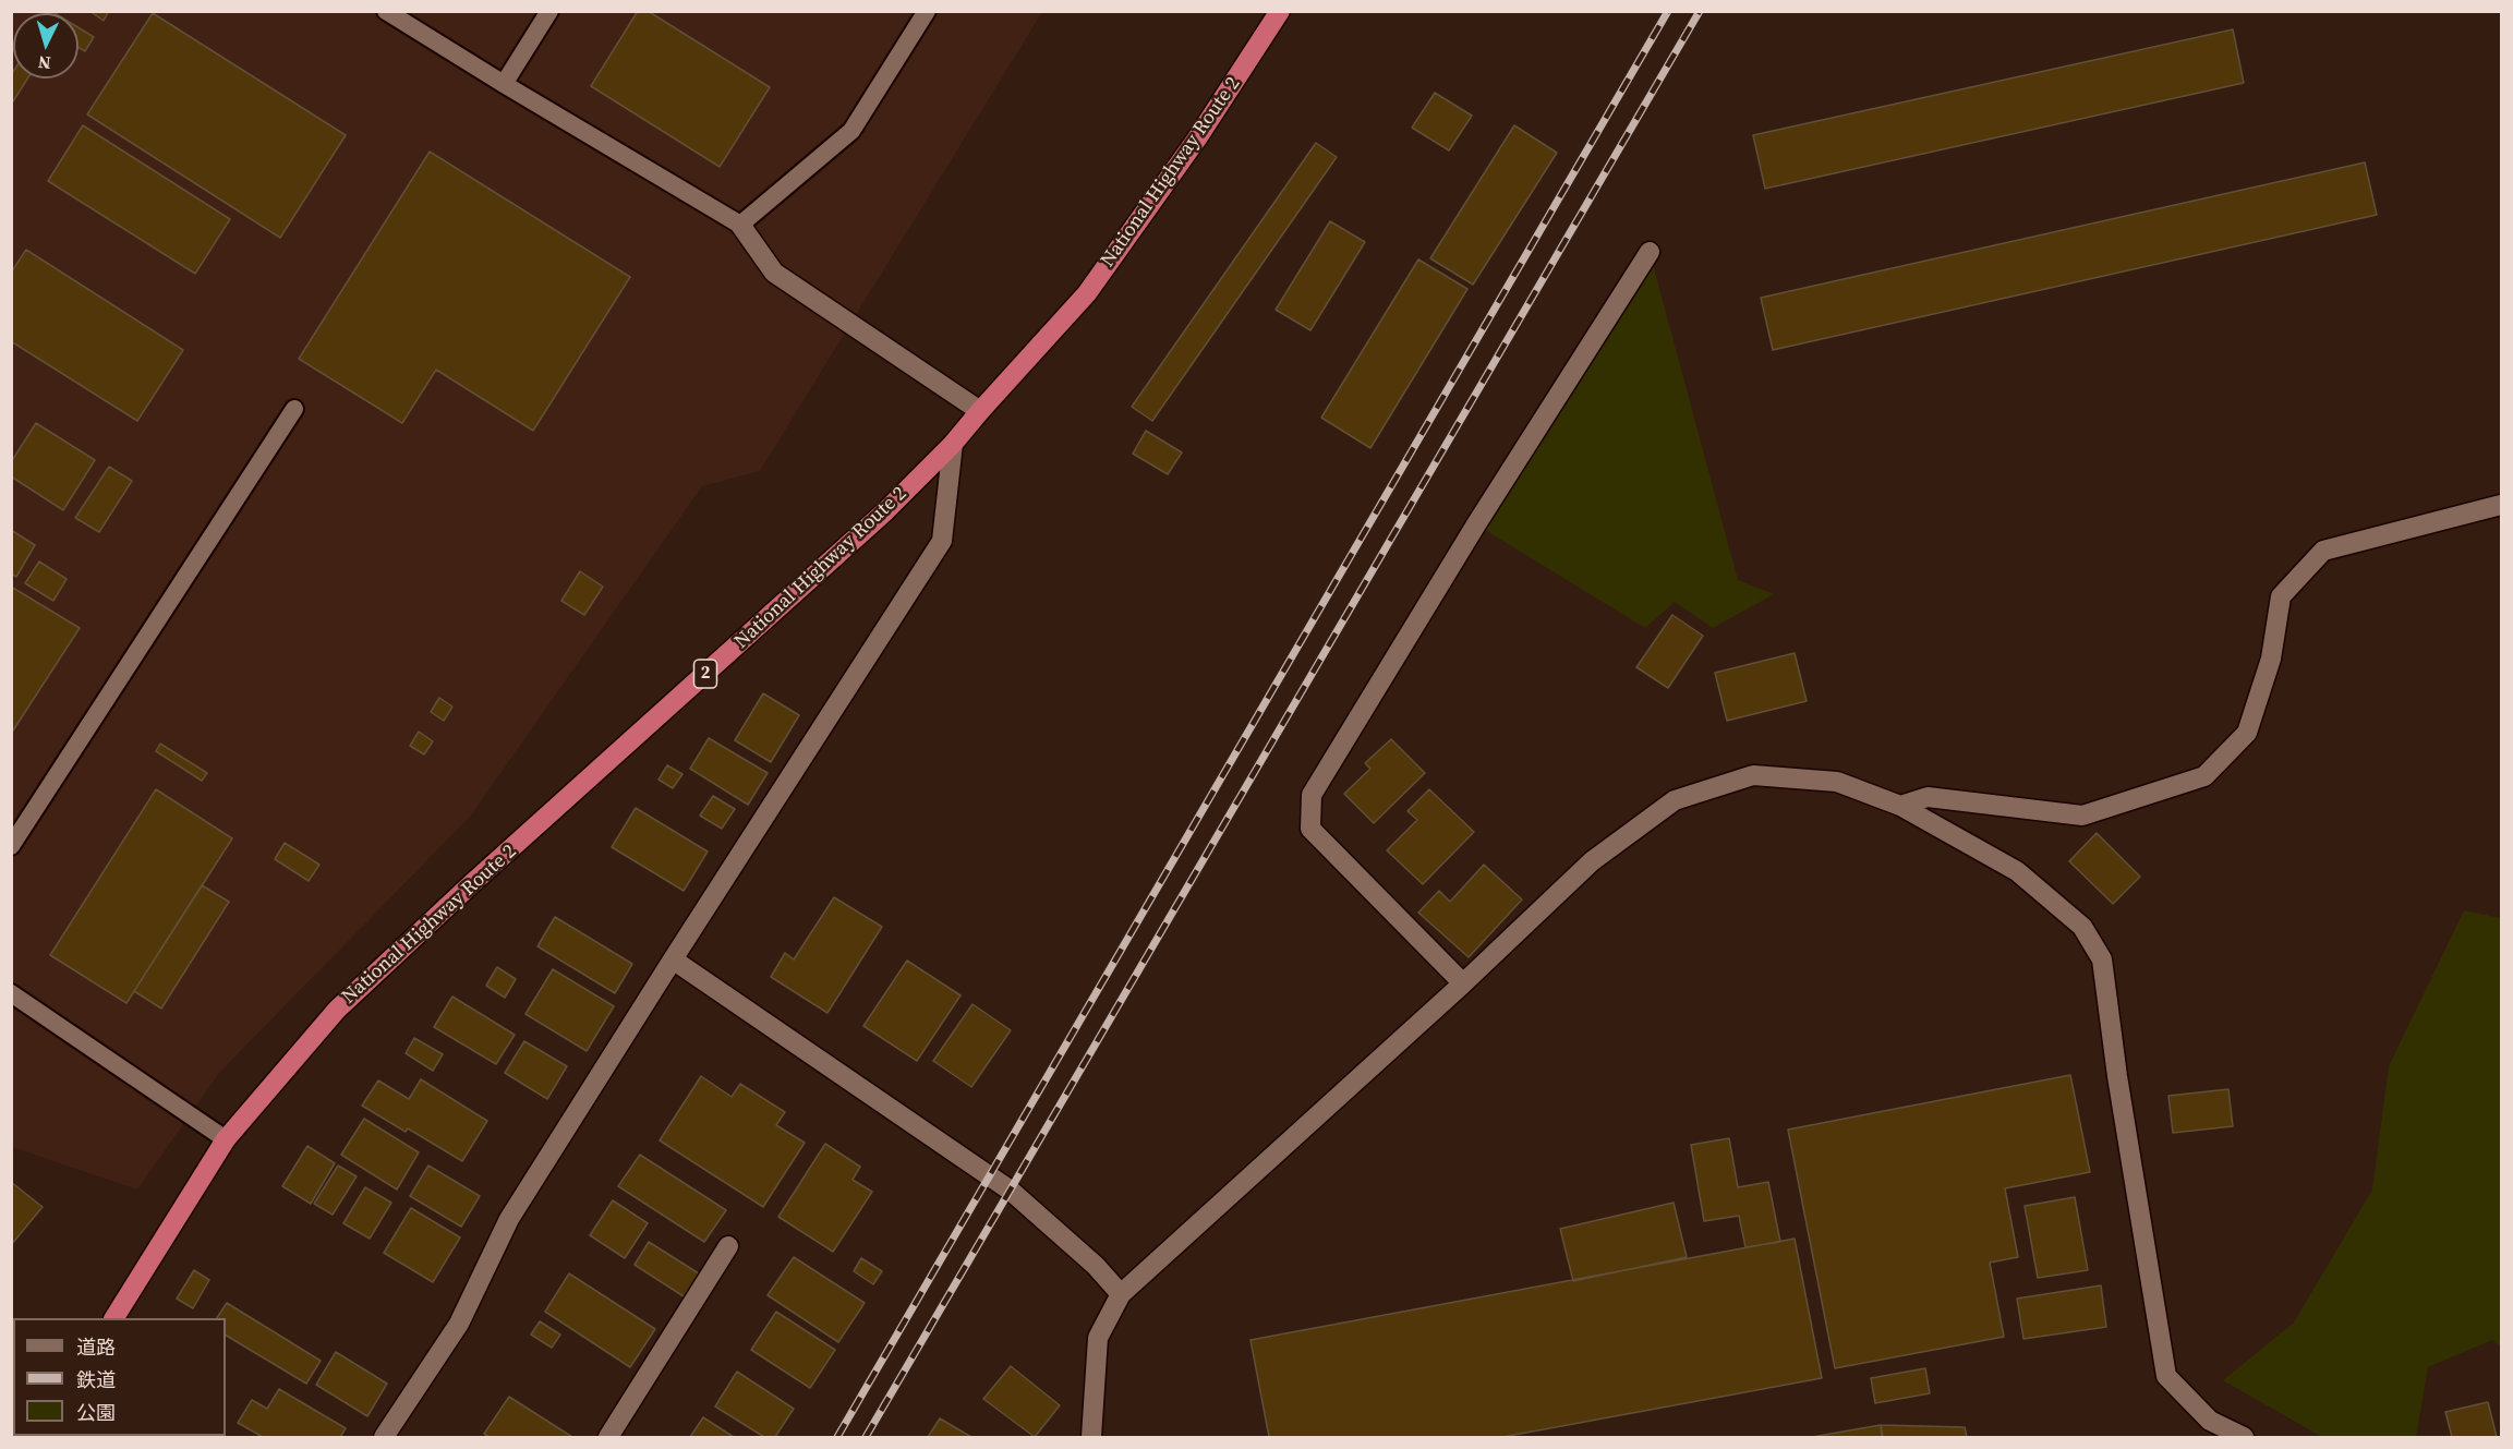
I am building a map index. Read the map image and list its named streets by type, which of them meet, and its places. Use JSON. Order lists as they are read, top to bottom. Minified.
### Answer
{"streets":{"highway":["National Highway Route 2","2"]},"legend":["道路","鉄道","公園"],"north":"bottom"}
